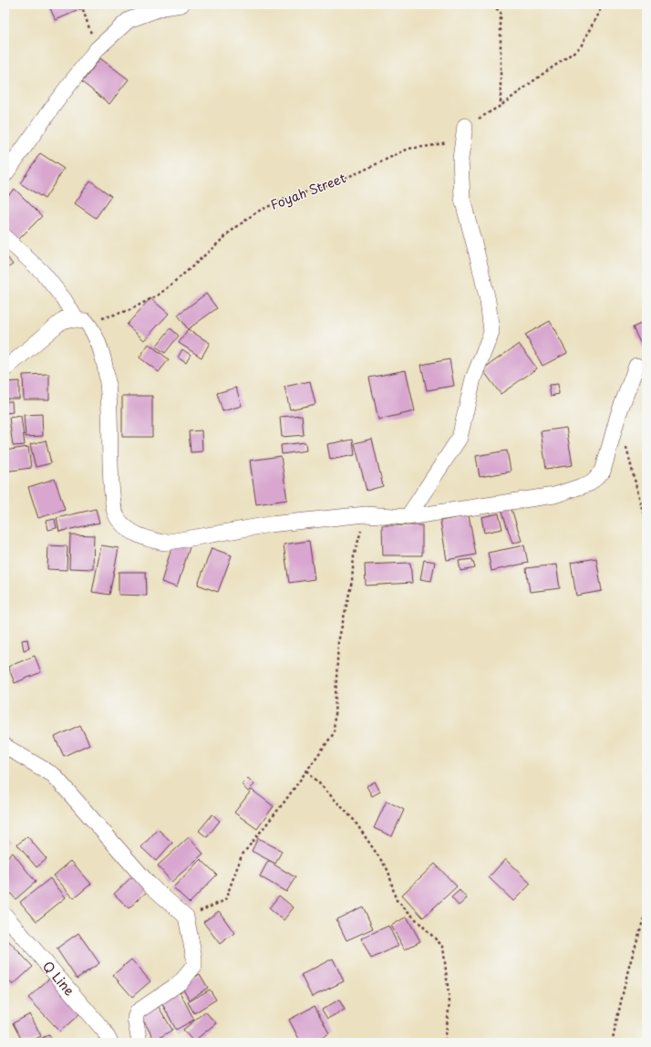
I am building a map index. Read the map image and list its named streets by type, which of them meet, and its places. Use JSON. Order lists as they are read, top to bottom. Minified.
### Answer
{"streets":{"street":["Q Line"],"path":["Foyah Street"]}}
